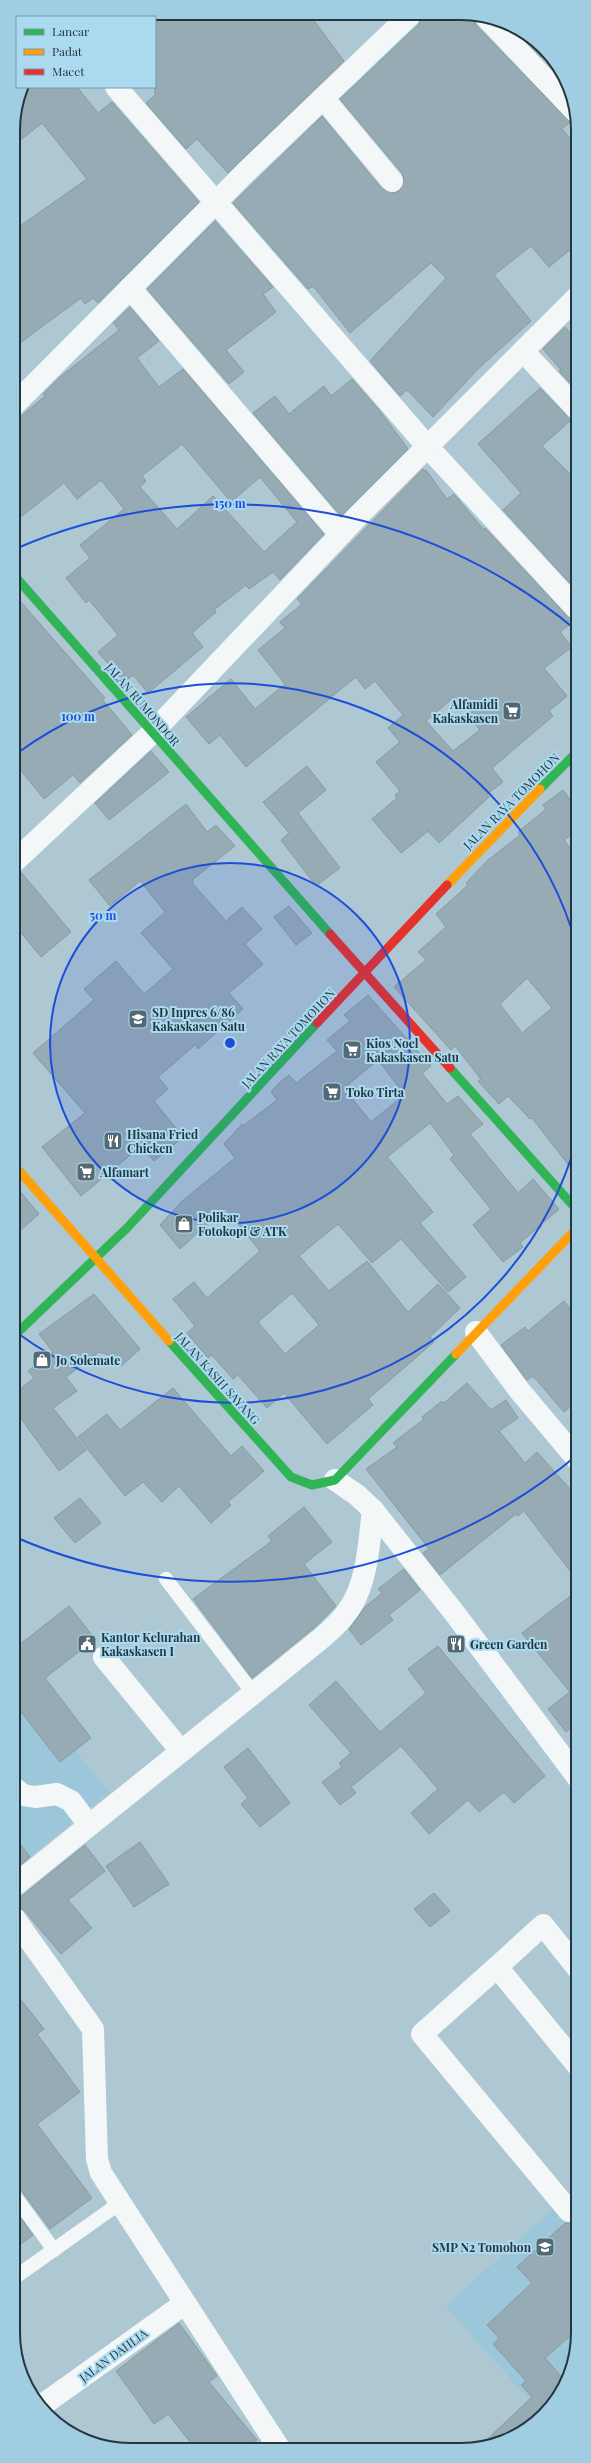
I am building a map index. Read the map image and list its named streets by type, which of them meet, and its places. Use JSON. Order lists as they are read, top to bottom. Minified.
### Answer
{"streets":{"main road":["JALAN RUMONDOR","JALAN RAYA TOMOHON","JALAN KASIH SAYANG"],"street":["JALAN DAHLIA"]},"crossings":[["JALAN RUMONDOR","JALAN RAYA TOMOHON"],["JALAN RAYA TOMOHON","JALAN KASIH SAYANG"]],"places":{"supermarket":["Alfamidi Kakaskasen","Kios Noel Kakaskasen Satu","Toko Tirta","Alfamart"],"school or university":["SD Inpres 6/86 Kakaskasen Satu","SMP N2 Tomohon"],"restaurant":["Hisana Fried Chicken","Green Garden"],"shop":["Polikar Fotokopi & ATK","Jo Solemate"],"public building":["Kantor Kelurahan Kakaskasen I"]},"legend":["Lancar","Padat","Macet"],"rings":["150 m","100 m","50 m"]}
